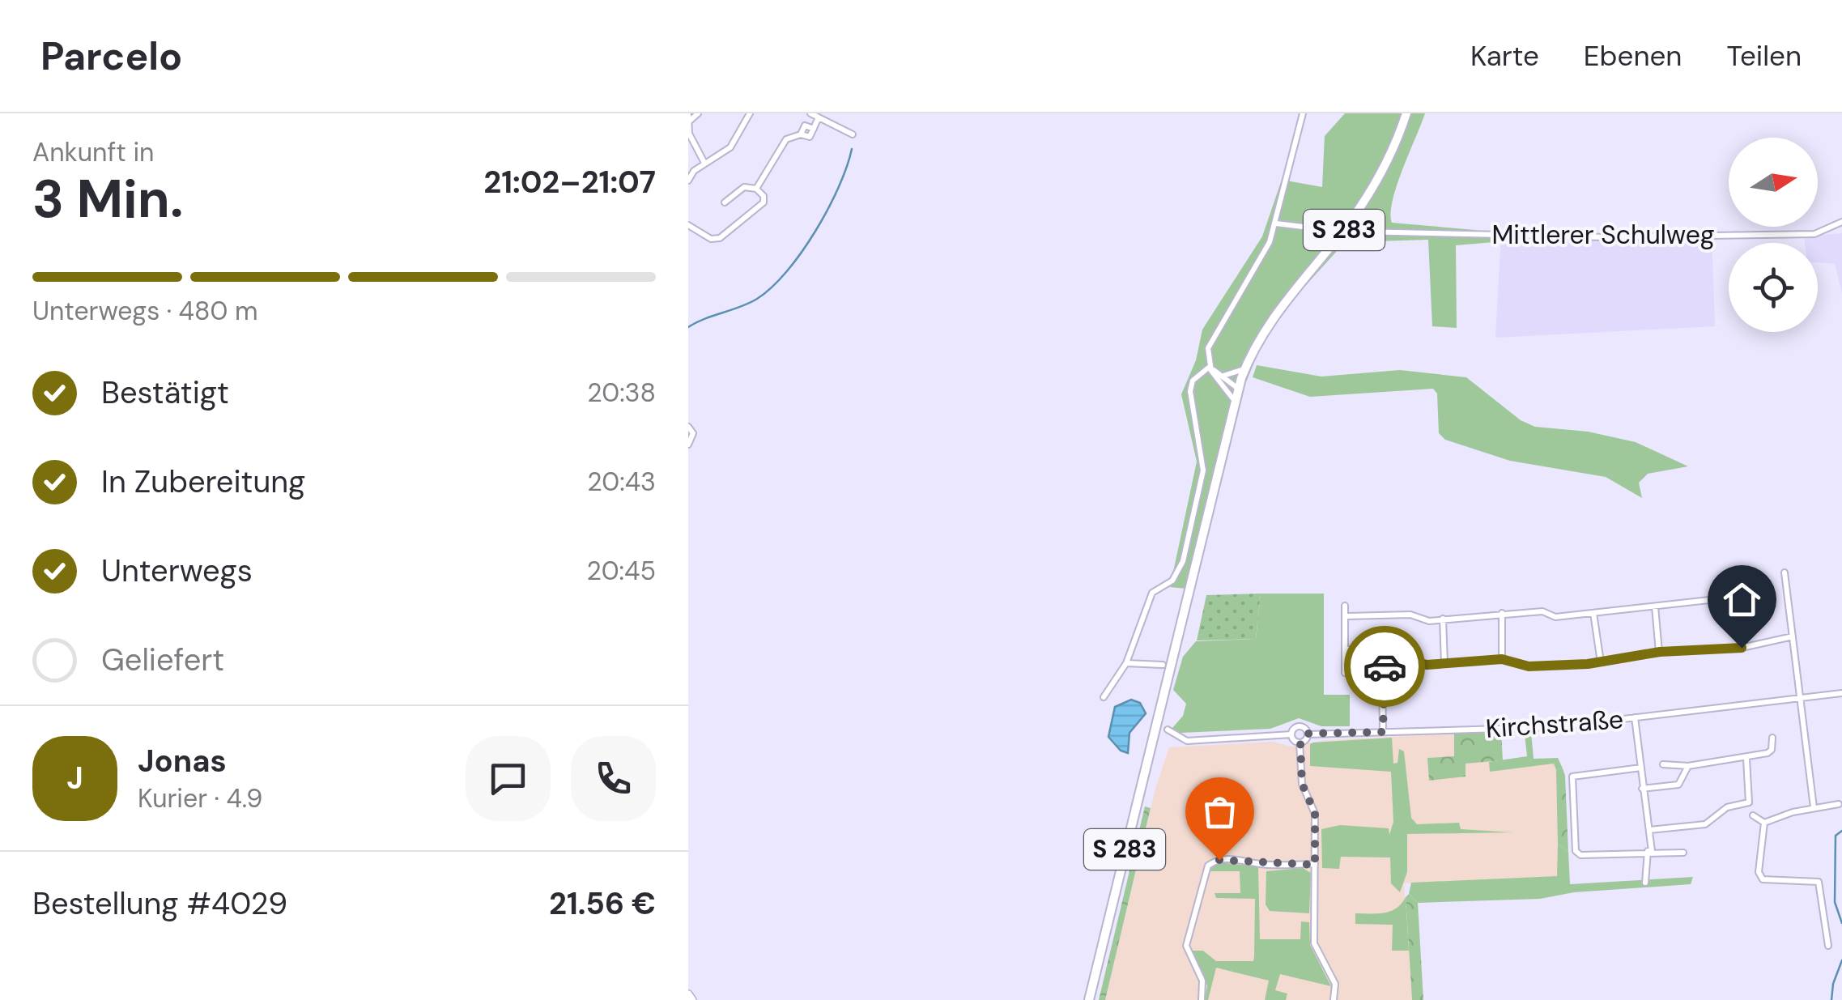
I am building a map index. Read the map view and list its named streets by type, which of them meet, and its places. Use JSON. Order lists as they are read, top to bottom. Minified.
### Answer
{"streets":{"main road":["S 283"],"street":["Mittlerer Schulweg","Kirchstraße"]},"north":"right","page":{"header":"Parcelo","nav":["Karte","Ebenen","Teilen"],"heading":["3 Min.","Ankunft in","21:02–21:07"],"panel":["Jonas","Kurier · 4.9","Bestellung #4029","21.56 €"],"bar":"Unterwegs · 480 m","list":[["Bestätigt","20:38"],["In Zubereitung","20:43"],["Unterwegs","20:45"],"Geliefert"],"round":"J"}}
